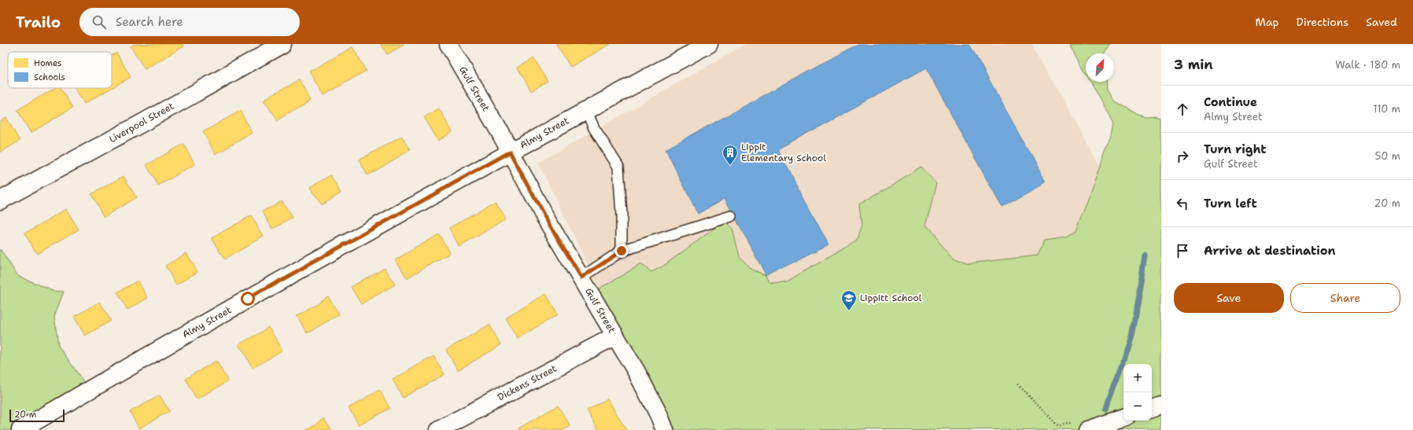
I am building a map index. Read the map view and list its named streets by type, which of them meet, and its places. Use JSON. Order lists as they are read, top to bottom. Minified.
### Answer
{"streets":{"street":["Gulf Street","Liverpool Street","Almy Street","Dickens Street"]},"crossings":[["Gulf Street","Almy Street"],["Gulf Street","Dickens Street"]],"places":{"building":["Lippit Elementary School"],"school or university":["Lippitt School"]},"legend":["Homes","Schools"],"scale_bar":"20 m","north":"top right","page":{"header":"Trailo","search":"Search here","nav":["Map","Directions","Saved"],"heading":["3 min","Walk · 180 m"],"list":[["Continue","Almy Street","110 m"],["Turn right","Gulf Street","50 m"],["Turn left","20 m"],"Arrive at destination"],"buttons":["Save","Share"],"map_buttons":["+","−"],"scale":"20 m"}}
